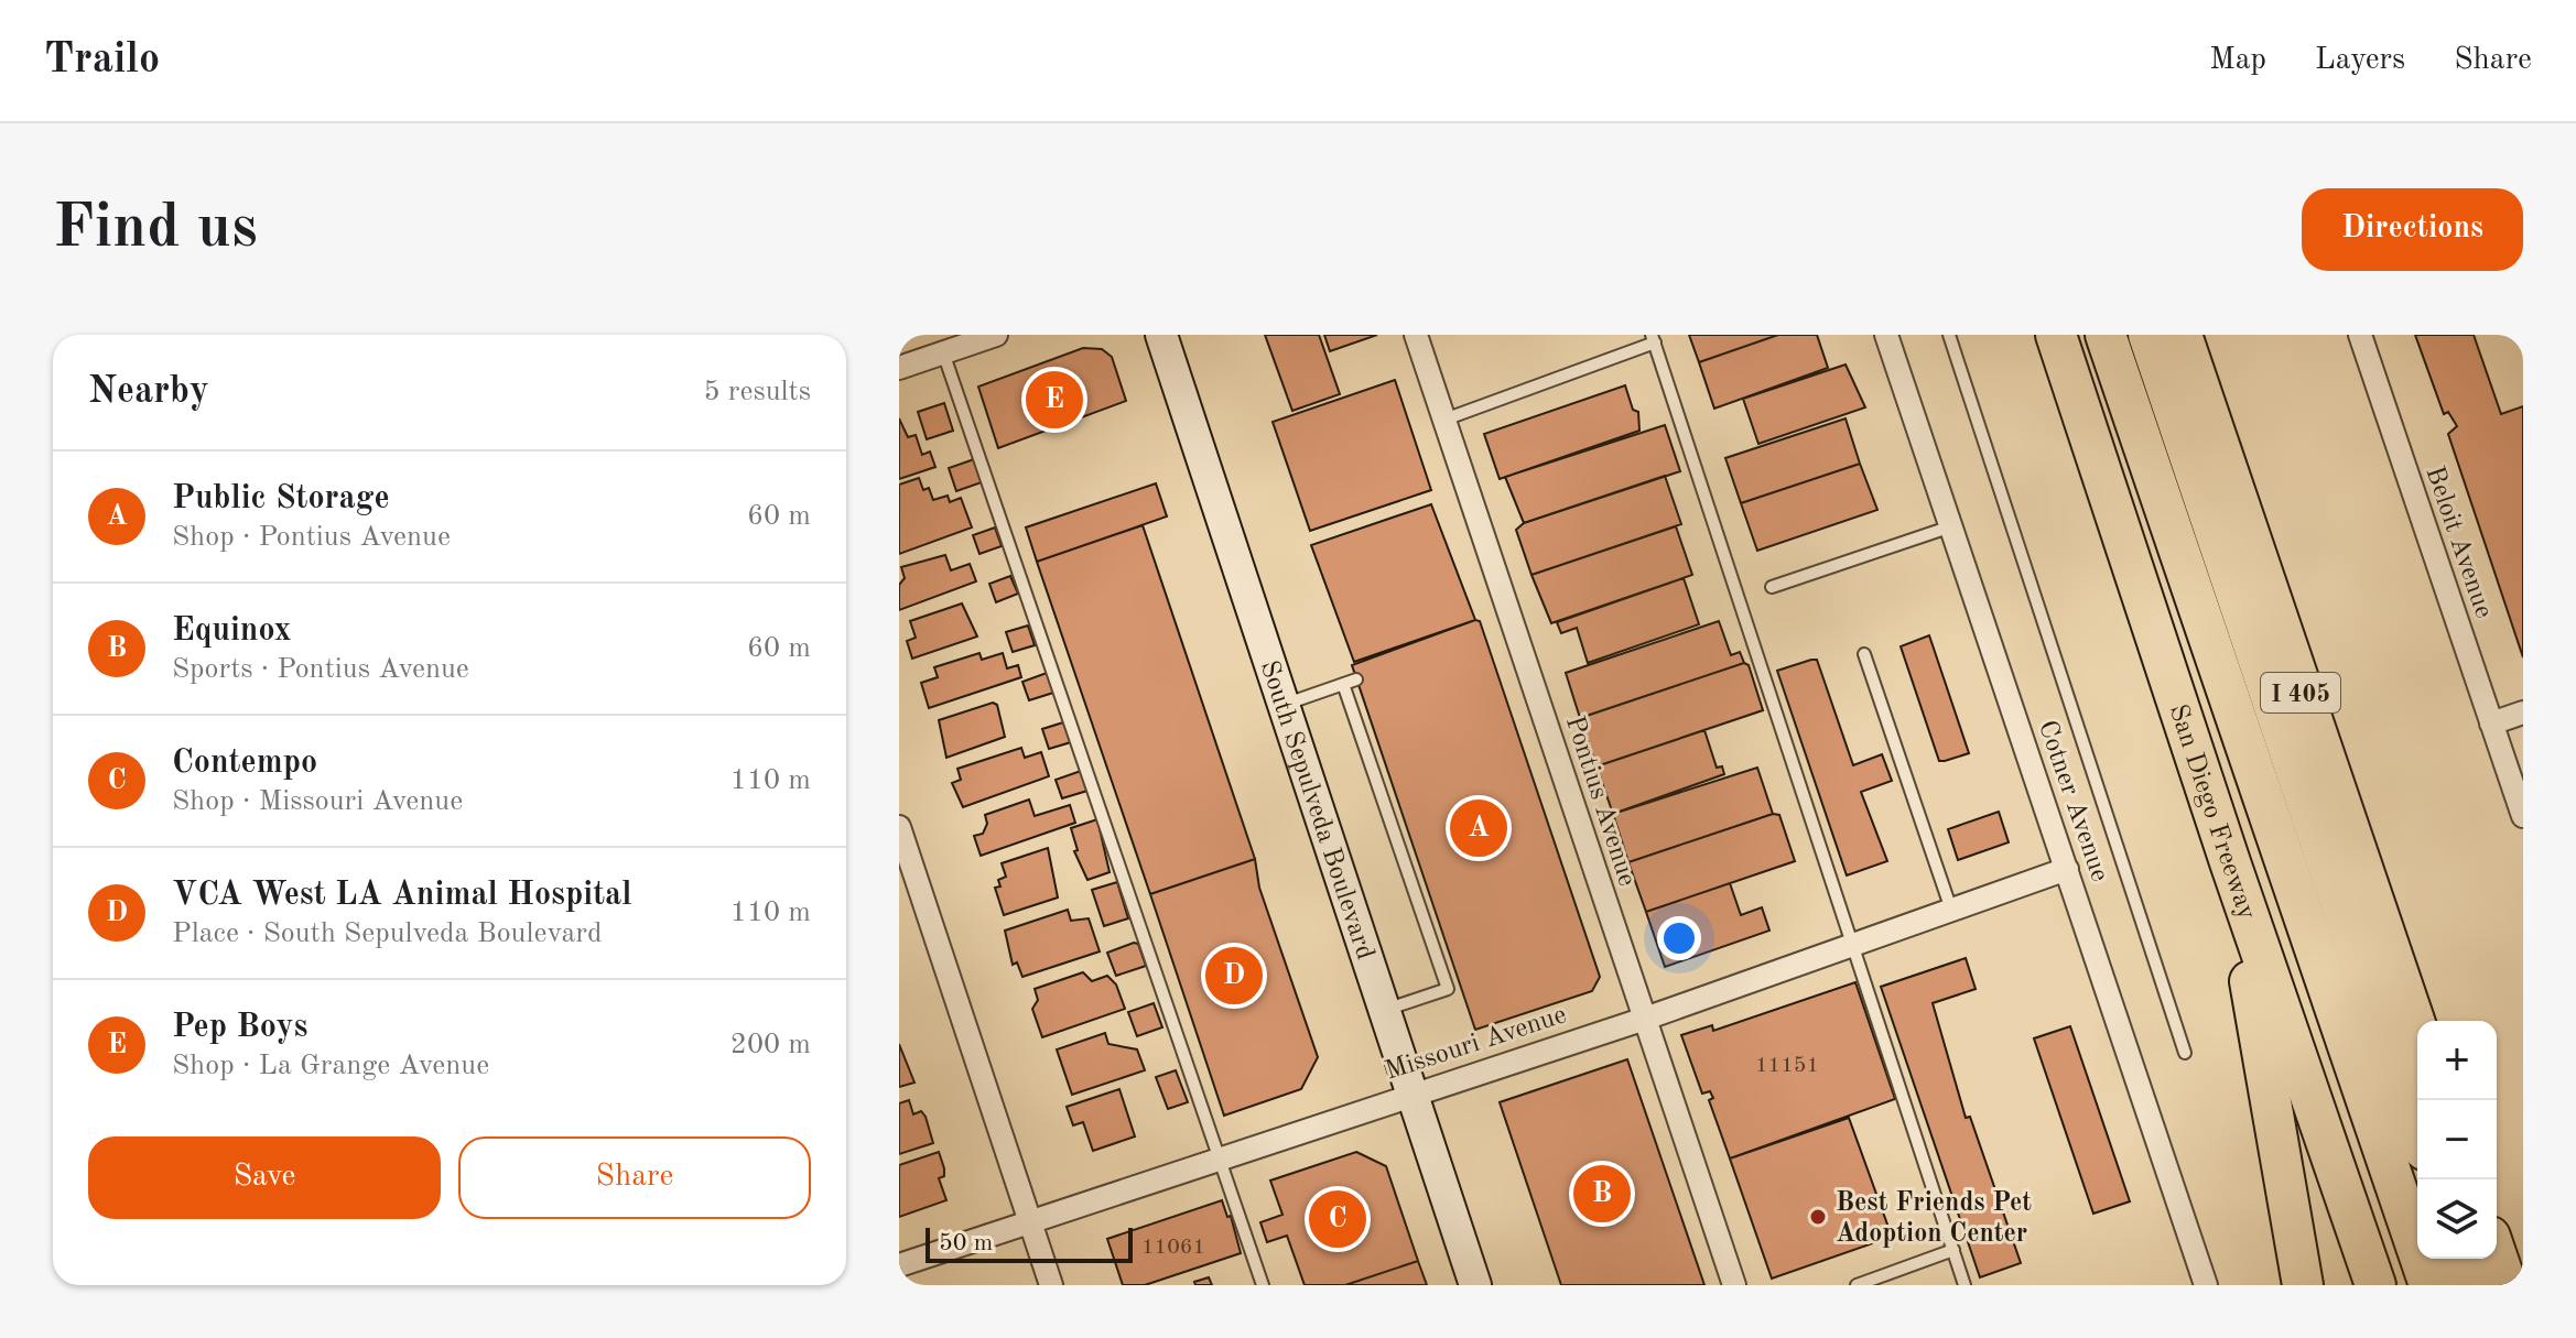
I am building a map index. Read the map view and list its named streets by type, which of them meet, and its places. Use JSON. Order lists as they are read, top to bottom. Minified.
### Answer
{"streets":{"highway":["I 405","San Diego Freeway"],"main road":["South Sepulveda Boulevard"],"street":["Beloit Avenue","Pontius Avenue","Cotner Avenue","Missouri Avenue"]},"crossings":[["Pontius Avenue","Missouri Avenue"],["Cotner Avenue","Missouri Avenue"],["South Sepulveda Boulevard","Missouri Avenue"]],"places":["Best Friends Pet Adoption Center"],"house_numbers":["11151","11061"],"scale_bar":"50 m","page":{"header":"Trailo","nav":["Map","Layers","Share"],"buttons":["Directions",["Save","Share"]],"title":"Find us","heading":["Nearby","5 results"],"pins":["E","A","D","B","C"],"list":[{"mark":"A","name":"Public Storage","note":"Shop · Pontius Avenue","value":"60 m"},{"mark":"B","name":"Equinox","note":"Sports · Pontius Avenue","value":"60 m"},{"mark":"C","name":"Contempo","note":"Shop · Missouri Avenue","value":"110 m"},{"mark":"D","name":"VCA West LA Animal Hospital","note":"Place · South Sepulveda Boulevard","value":"110 m"},{"mark":"E","name":"Pep Boys","note":"Shop · La Grange Avenue","value":"200 m"}],"map_buttons":["+","−"],"scale":"50 m"}}
